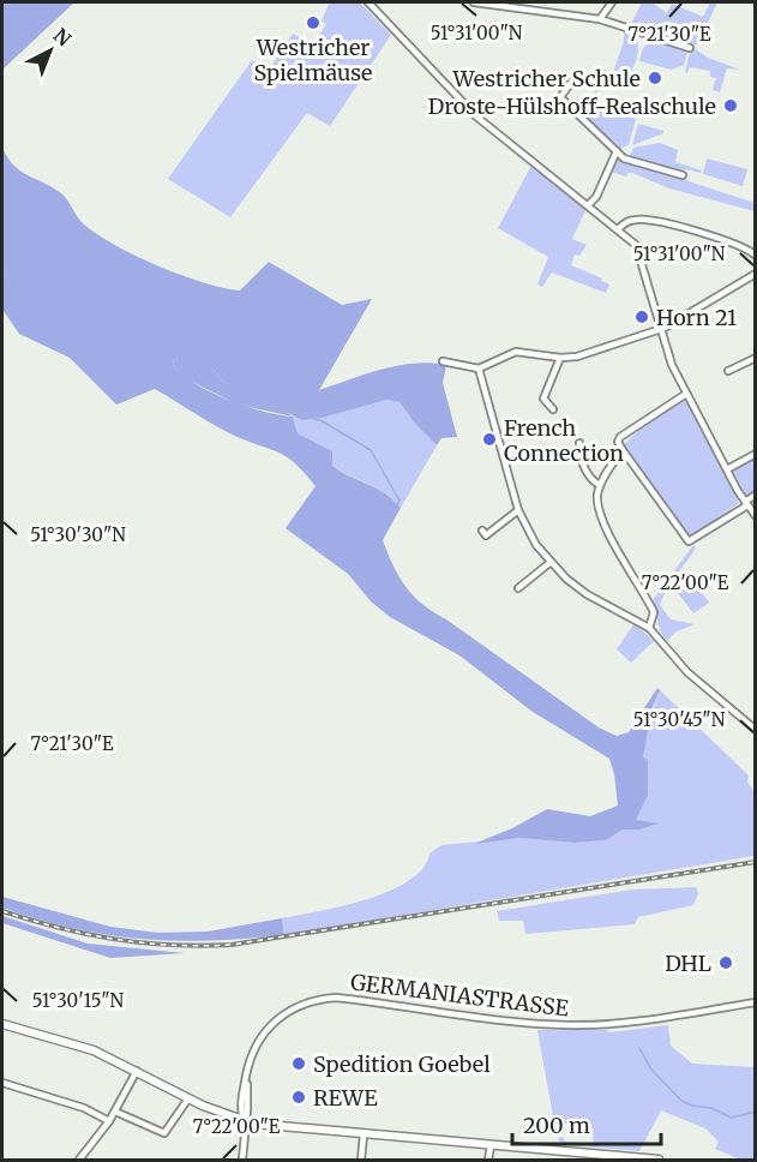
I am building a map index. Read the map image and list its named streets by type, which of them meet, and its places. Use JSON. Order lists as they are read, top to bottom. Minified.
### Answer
{"streets":{"street":["GERMANIASTRASSE"]},"places":["Westricher Spielmäuse","Westricher Schule","Droste-Hülshoff-Realschule","Horn 21","French Connection","DHL","Spedition Goebel","REWE"],"scale_bar":"200 m","north":"top right","coordinates":["51°31'00\"N","7°21'30\"E","51°30'30\"N","7°22'00\"E","51°30'45\"N","51°30'15\"N"]}
